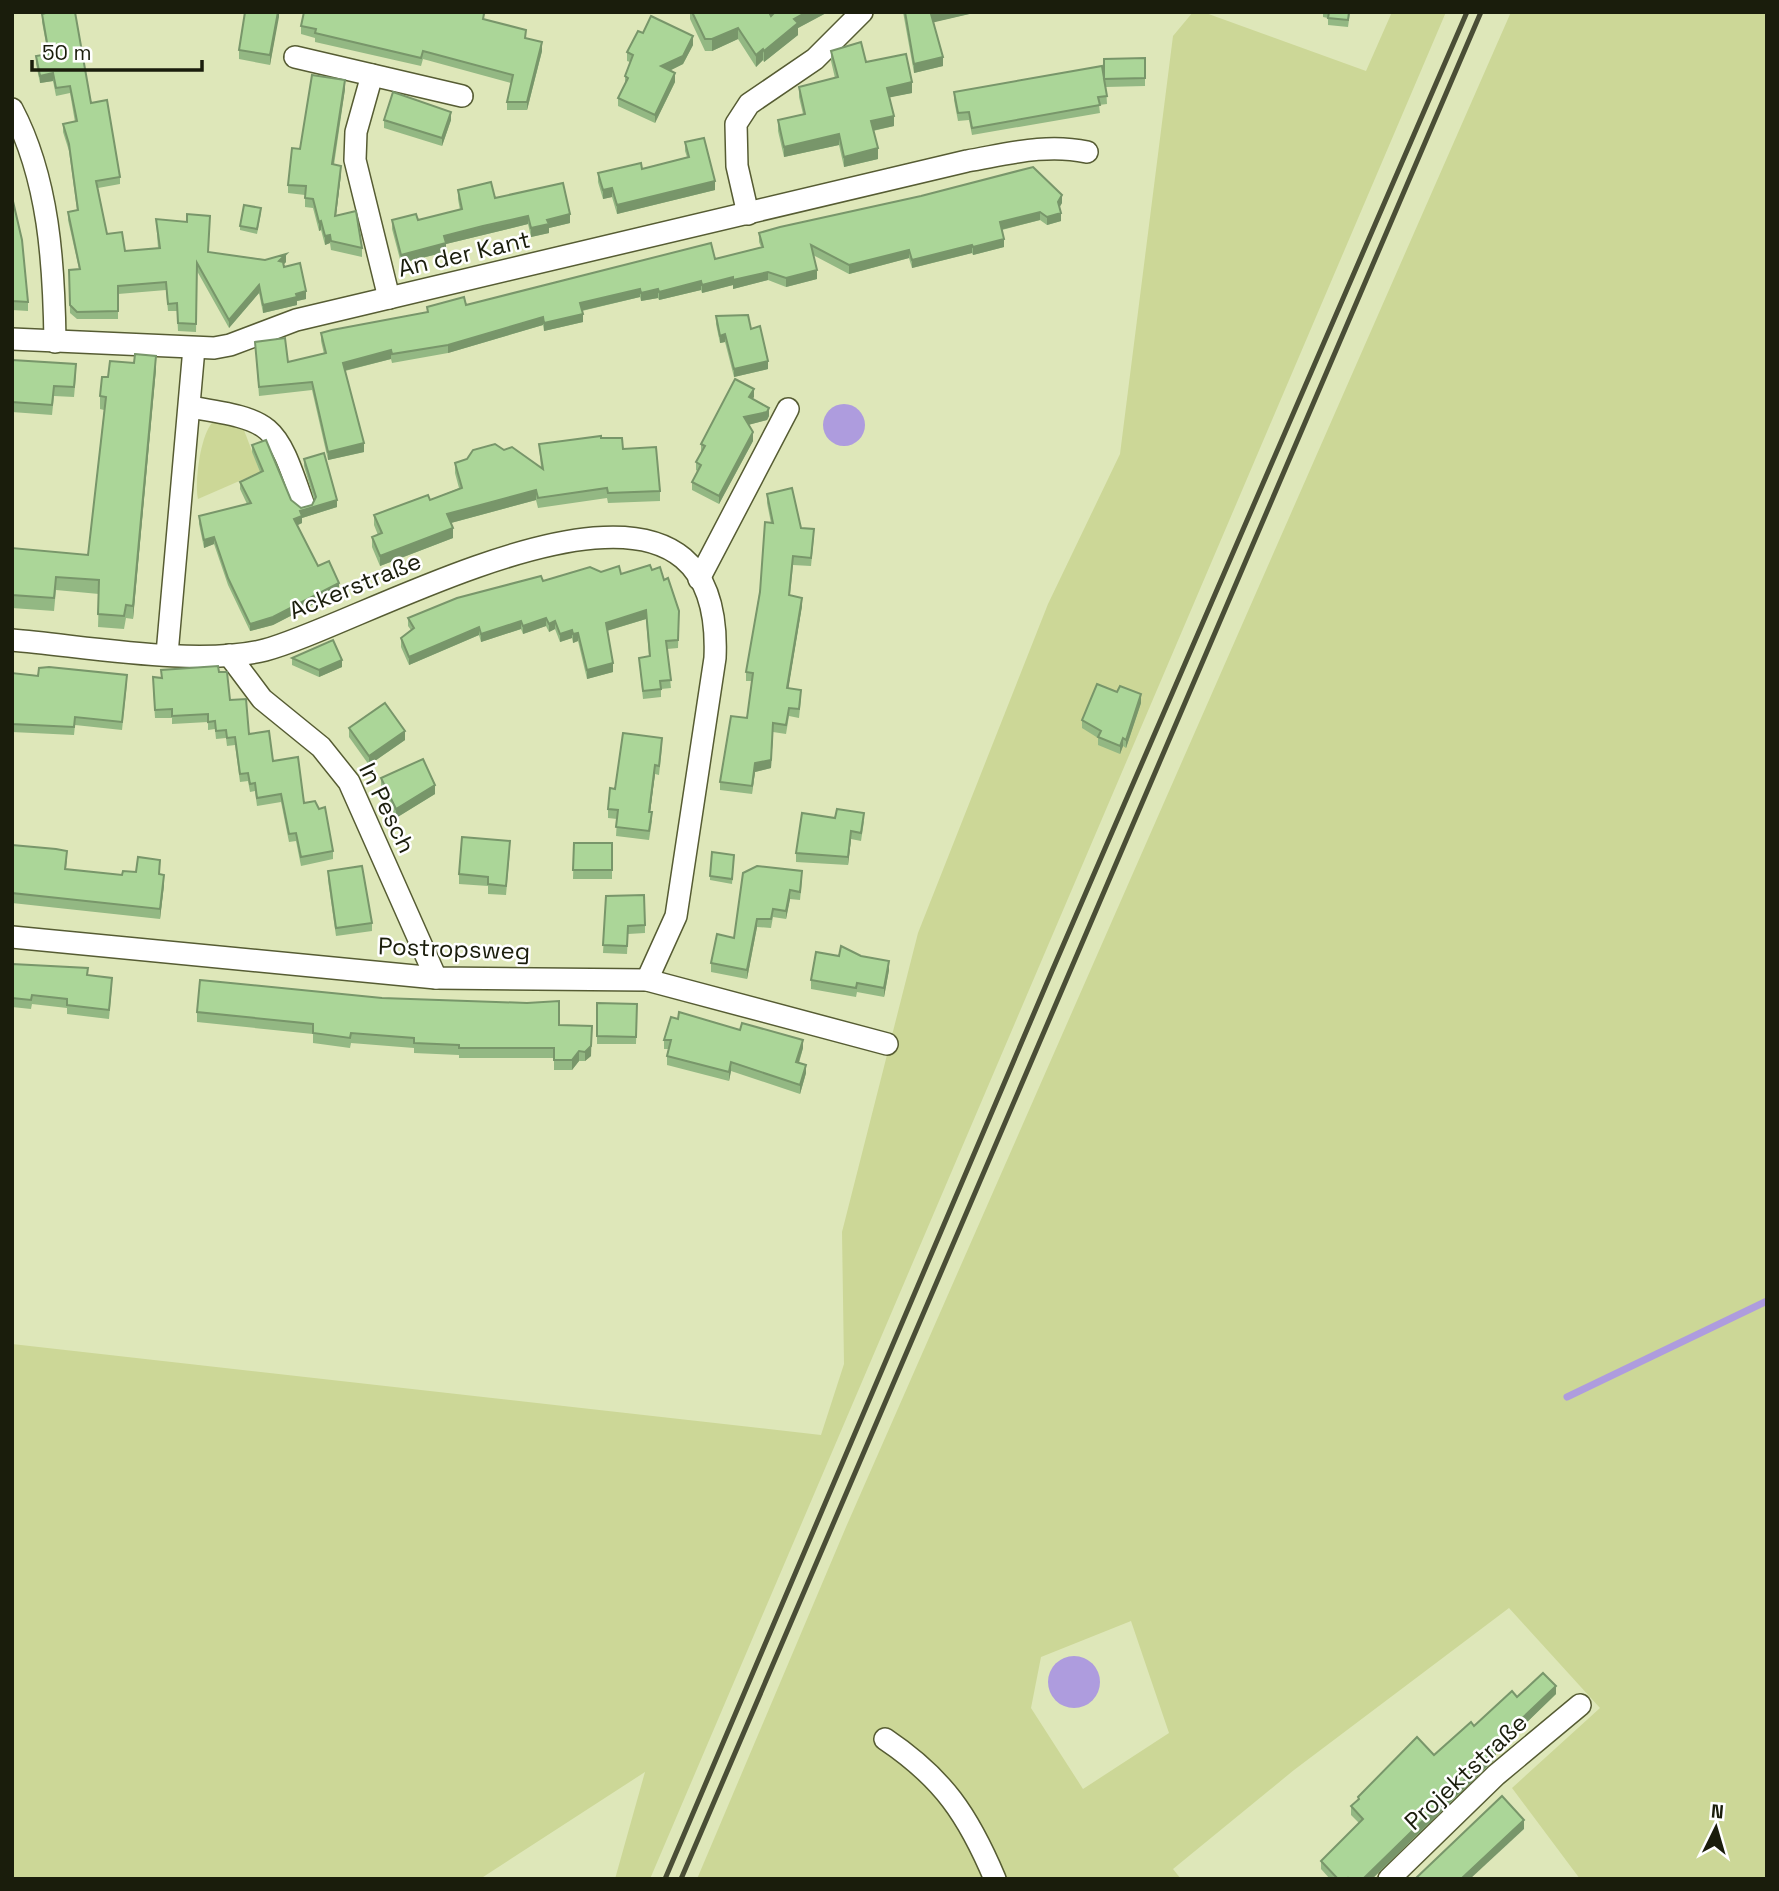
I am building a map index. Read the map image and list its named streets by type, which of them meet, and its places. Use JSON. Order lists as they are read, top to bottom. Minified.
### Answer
{"streets":{"street":["An der Kant","Ackerstraße","In Pesch","Postropsweg","Projektstraße"]},"crossings":[["Ackerstraße","In Pesch"],["Ackerstraße","Postropsweg"],["In Pesch","Postropsweg"]],"scale_bar":"50 m","north":"top"}
